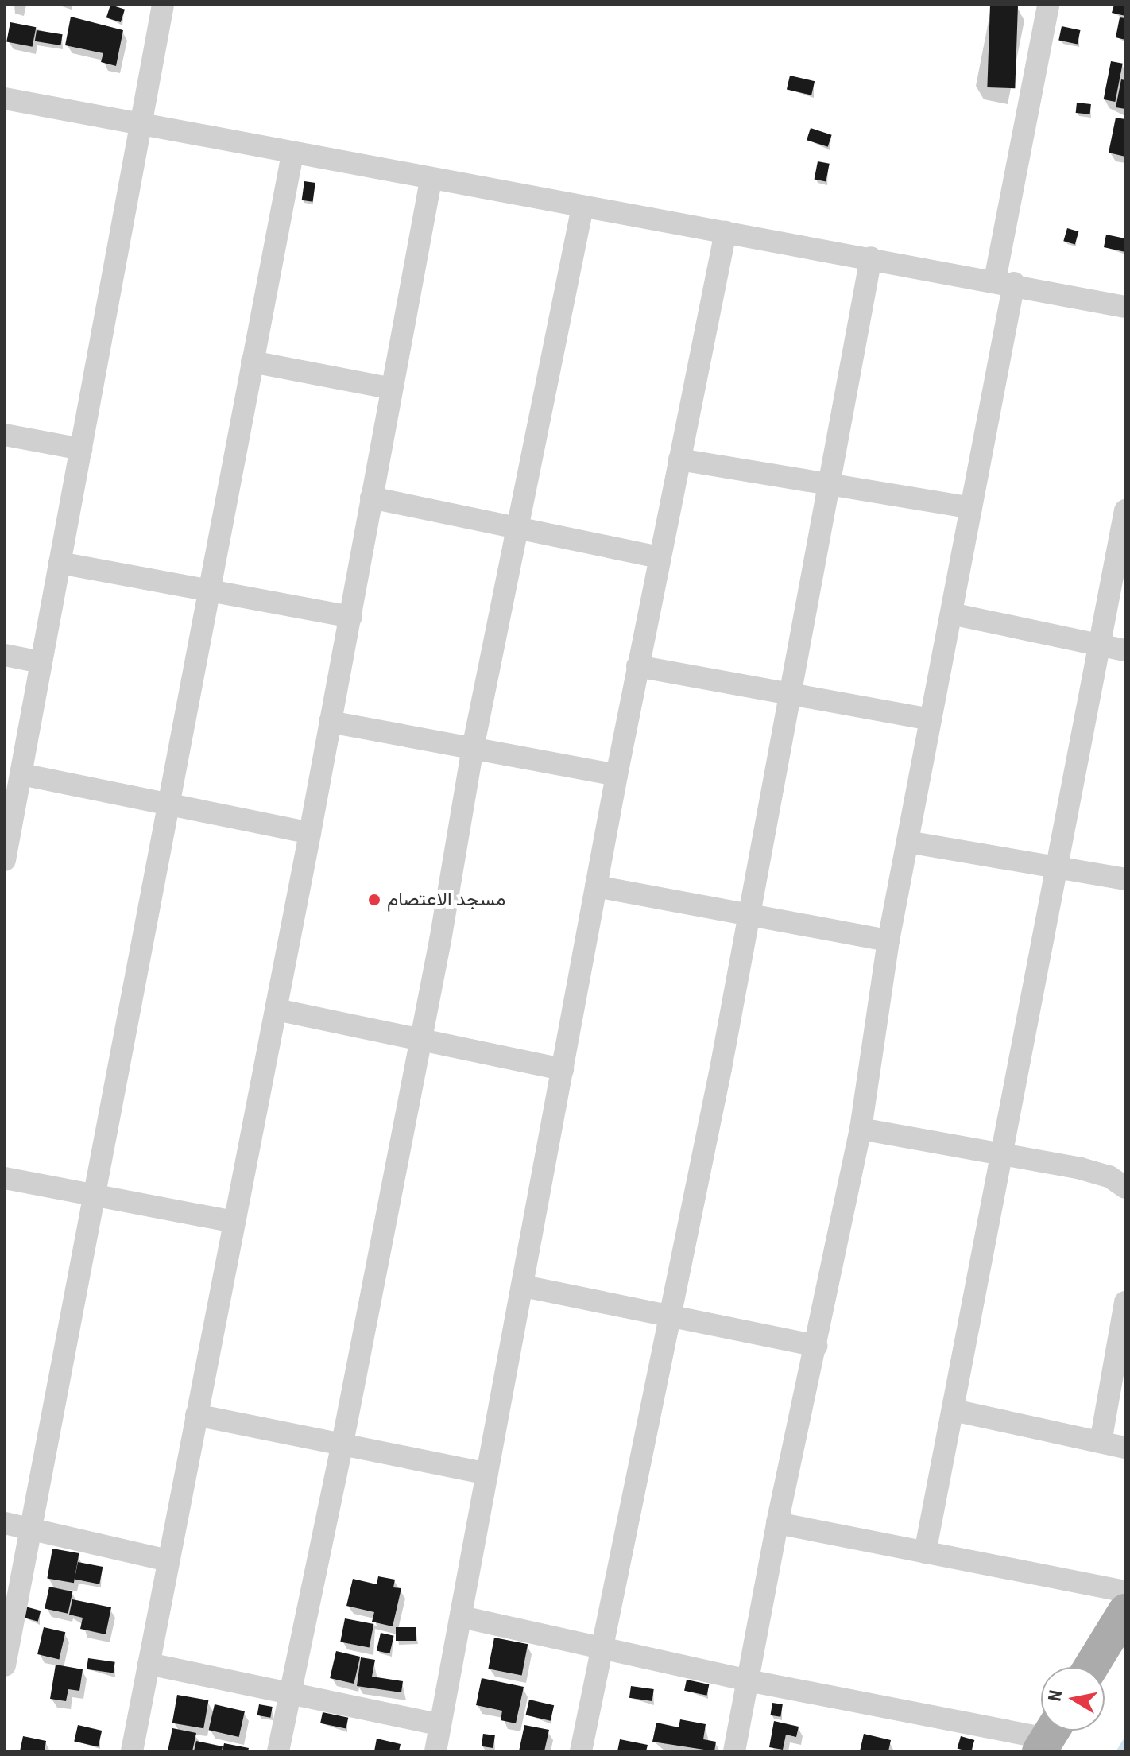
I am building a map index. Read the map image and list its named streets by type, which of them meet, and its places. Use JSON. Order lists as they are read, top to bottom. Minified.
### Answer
{"places":["مسجد الاعتصام"],"north":"left"}
